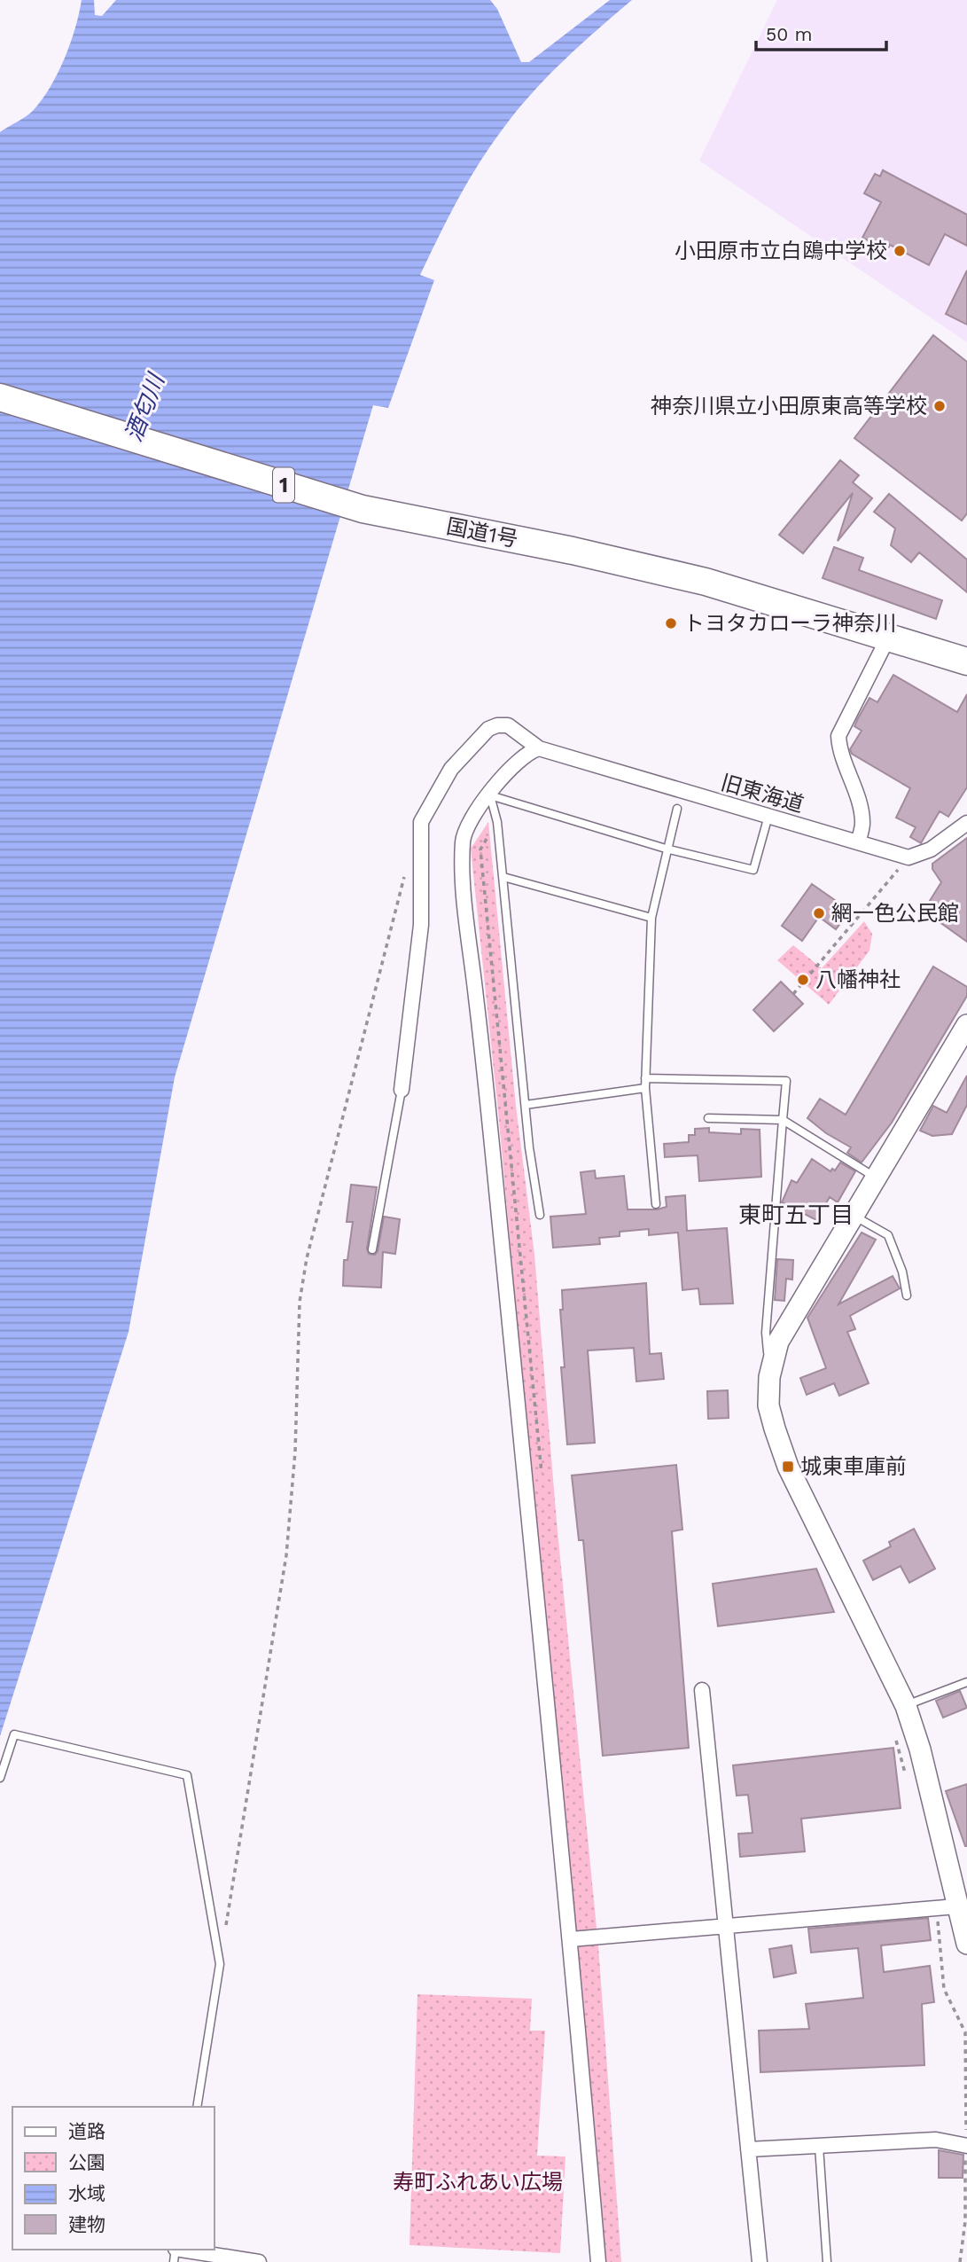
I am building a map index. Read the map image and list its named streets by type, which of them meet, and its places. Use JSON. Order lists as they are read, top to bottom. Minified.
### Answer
{"streets":{"highway":["1","国道1号"],"street":["旧東海道"]},"districts":["東町五丁目"],"water":["酒匂川"],"parks":["寿町ふれあい広場"],"places":{"other":["小田原市立白鴎中学校","神奈川県立小田原東高等学校","トヨタカローラ神奈川","網一色公民館","八幡神社"],"transit":["城東車庫前"]},"legend":["道路","公園","水域","建物"],"scale_bar":"50 m"}
